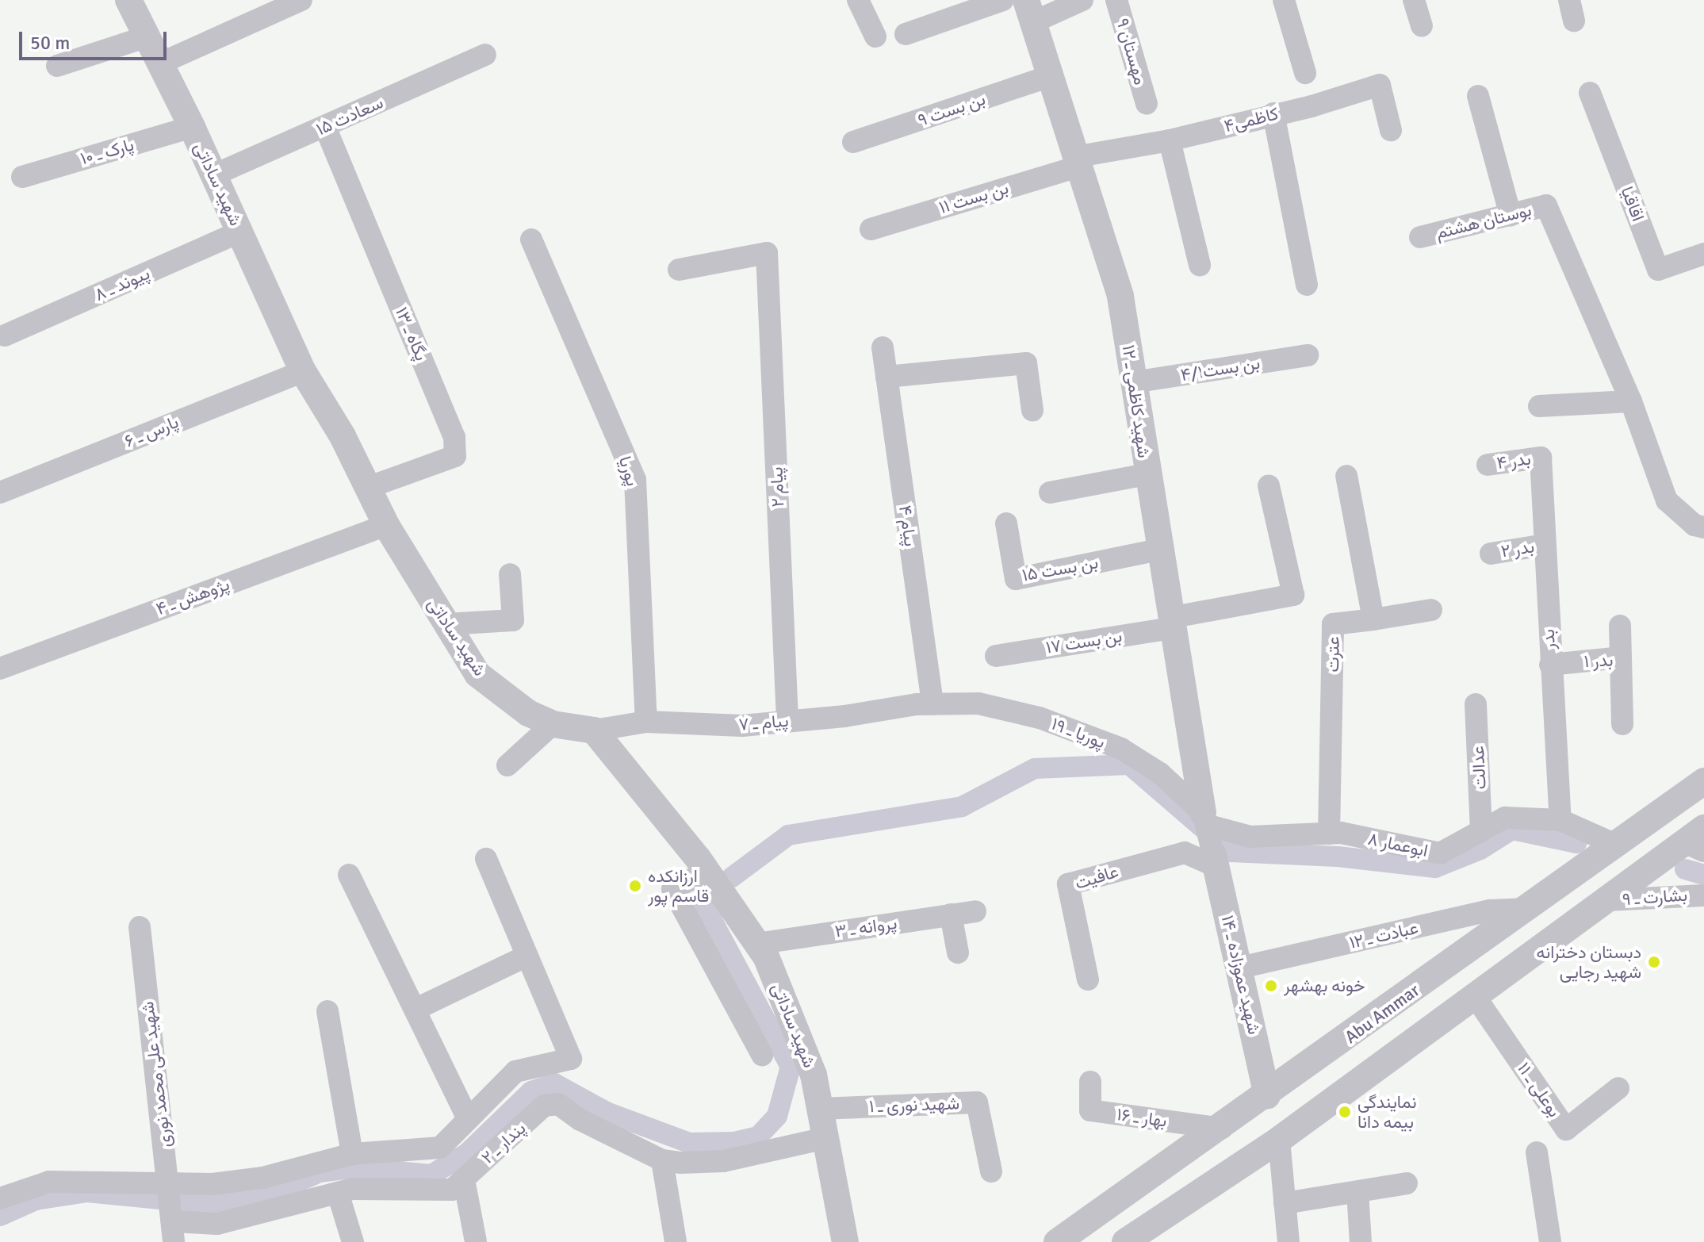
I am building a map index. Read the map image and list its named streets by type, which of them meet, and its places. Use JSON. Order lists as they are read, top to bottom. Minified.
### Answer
{"streets":{"street":["مهستان ۹","بن بست ۹","سعادت ۱۵","کاظمی۴","پارک ـ ۱۰","شهید ساداتی","بن بست ۱۱","اقاقیا","بوستان هشتم","پیوند ـ ۸","پگاه ـ ۱۳","بن بست۴/۱","شهید کاظمی ـ ۱۲","پارس ـ ۶","بدر ۴","پوریا","پیام ۲","پیام ۴","بدر ۲","بن بست ۱۵","پژوهش ـ ۴","بدر","بن بست ۱۷","عترت","بدر ۱","پیام ـ ۷","پوریا ـ ۱۹","عدالت","ابوعمار ۸","عافیت","بشارت ـ ۹","پروانه ـ ۳","عبادت ـ ۱۲","شهید عموزاده ـ ۱۴","Abu Ammar","شهید علی محمد نوری","بوعلی ـ ۱۱","شهید نوری ـ ۱","بهار ـ ۱۶","پندار ـ ۲"]},"crossings":[["بن بست ۹","شهید کاظمی ـ ۱۲"],["سعادت ۱۵","شهید ساداتی"],["سعادت ۱۵","پگاه ـ ۱۳"],["کاظمی۴","بن بست ۱۱"],["کاظمی۴","شهید کاظمی ـ ۱۲"],["پارک ـ ۱۰","شهید ساداتی"],["شهید ساداتی","پیوند ـ ۸"],["شهید ساداتی","پگاه ـ ۱۳"],["شهید ساداتی","پارس ـ ۶"],["شهید ساداتی","پژوهش ـ ۴"],["شهید ساداتی","پیام ـ ۷"],["شهید ساداتی","پروانه ـ ۳"],["شهید ساداتی","شهید نوری ـ ۱"],["شهید ساداتی","پندار ـ ۲"],["بن بست ۱۱","شهید کاظمی ـ ۱۲"],["بن بست۴/۱","شهید کاظمی ـ ۱۲"],["شهید کاظمی ـ ۱۲","بن بست ۱۵"],["شهید کاظمی ـ ۱۲","بن بست ۱۷"],["شهید کاظمی ـ ۱۲","پوریا ـ ۱۹"],["شهید کاظمی ـ ۱۲","ابوعمار ۸"],["بدر ۴","بدر"],["پوریا","پیام ـ ۷"],["پیام ۲","پیام ـ ۷"],["پیام ۴","پیام ـ ۷"],["پیام ۴","پوریا ـ ۱۹"],["بدر ۲","بدر"],["بدر","بدر ۱"],["بدر","ابوعمار ۸"],["عترت","ابوعمار ۸"],["پیام ـ ۷","پوریا ـ ۱۹"],["پوریا ـ ۱۹","ابوعمار ۸"],["عدالت","ابوعمار ۸"],["ابوعمار ۸","Abu Ammar"],["عافیت","شهید عموزاده ـ ۱۴"],["عبادت ـ ۱۲","شهید عموزاده ـ ۱۴"],["عبادت ـ ۱۲","Abu Ammar"],["شهید عموزاده ـ ۱۴","Abu Ammar"],["Abu Ammar","بهار ـ ۱۶"],["شهید علی محمد نوری","پندار ـ ۲"]],"places":["ارزانکده قاسم پور","دبستان دخترانه شهید رجایی","خونه بهشهر","نمایندگی بیمه دانا"],"scale_bar":"50 m"}
